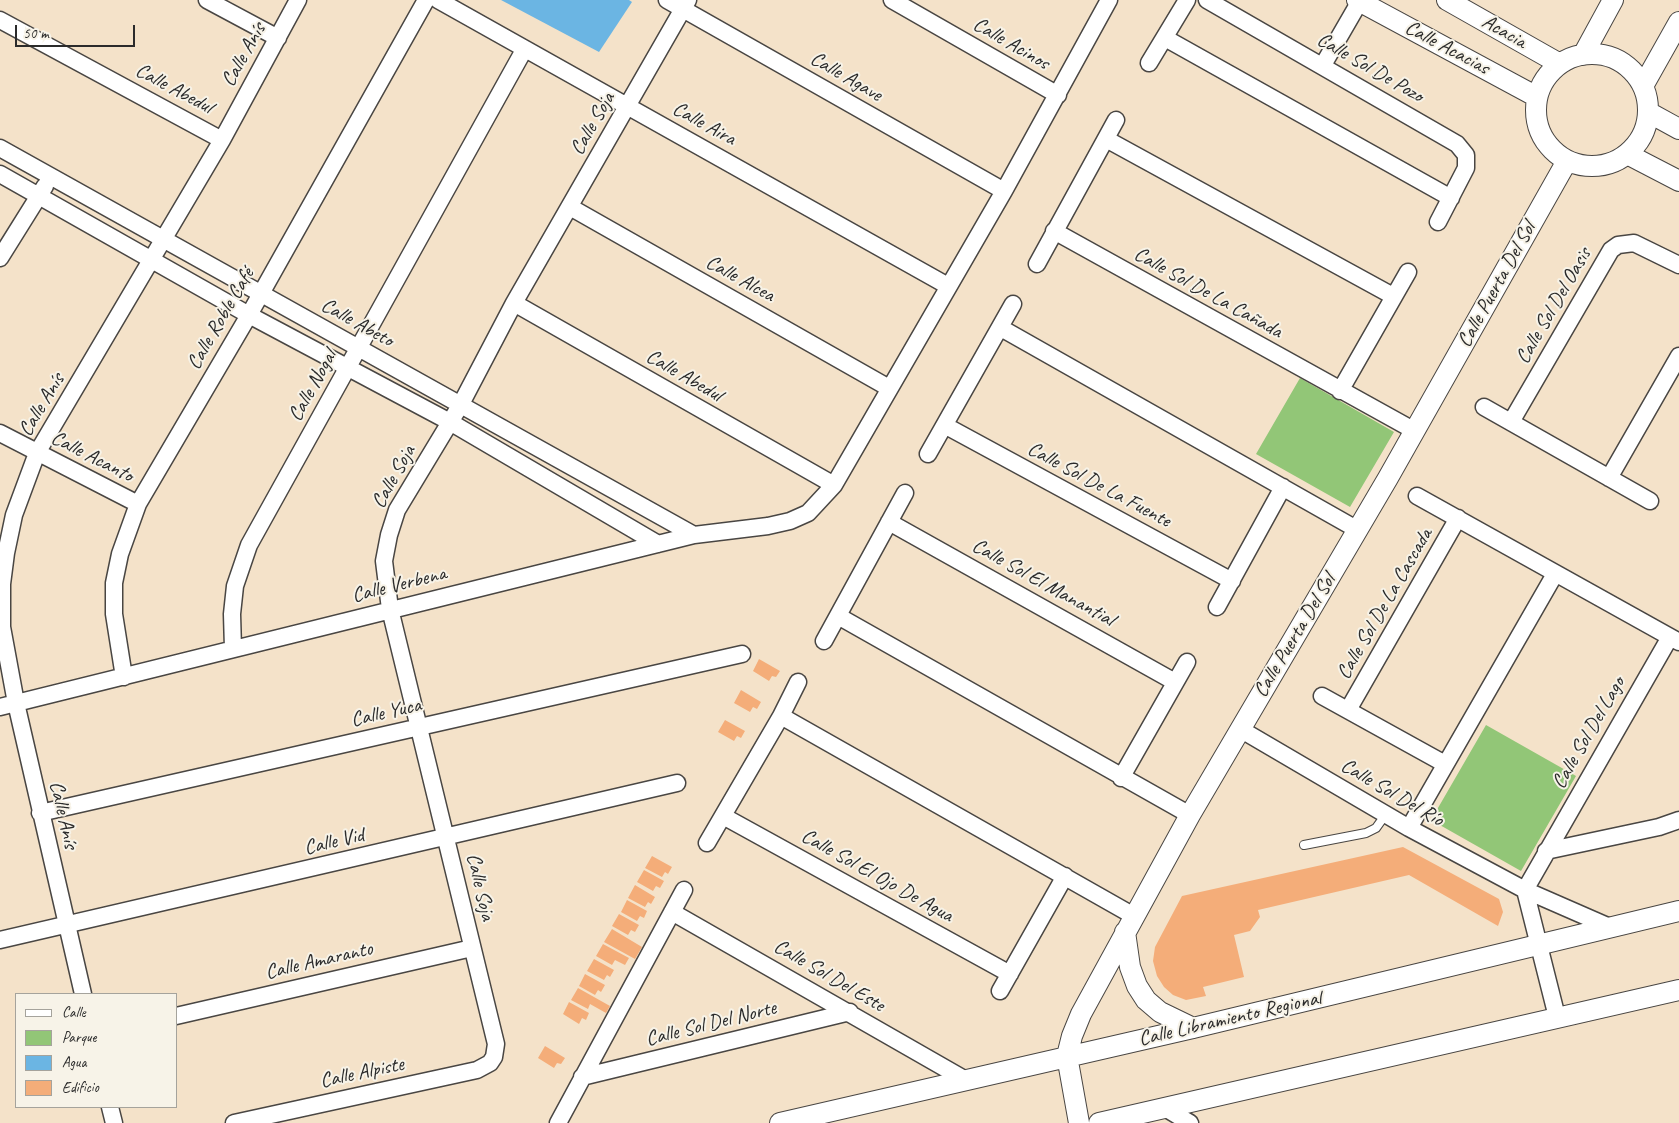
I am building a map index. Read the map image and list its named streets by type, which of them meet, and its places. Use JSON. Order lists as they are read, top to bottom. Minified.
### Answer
{"streets":{"street":["Acacia","Calle Acinos","Calle Acacias","Calle Anís","Calle Sol De Pozo","Calle Agave","Calle Abedul","Calle Soja","Calle Aira","Calle Alcea","Calle Puerta Del Sol","Calle Sol De La Cañada","Calle Sol Del Oasis","Calle Roble Café","Calle Abeto","Calle Nogal","Calle Acanto","Calle Sol De La Fuente","Calle Sol El Manantial","Calle Verbena","Calle Sol De La Cascada","Calle Yuca","Calle Sol Del Lago","Calle Sol Del Río","Calle Vid","Calle Sol El Ojo De Agua","Calle Amaranto","Calle Sol Del Este","Calle Libramiento Regional","Calle Sol Del Norte","Calle Alpiste"]},"crossings":[["Acacia","Calle Acacias"],["Acacia","Calle Puerta Del Sol"],["Calle Acacias","Calle Puerta Del Sol"],["Calle Anís","Calle Abedul"],["Calle Anís","Calle Abeto"],["Calle Anís","Calle Acanto"],["Calle Anís","Calle Verbena"],["Calle Anís","Calle Yuca"],["Calle Anís","Calle Vid"],["Calle Agave","Calle Soja"],["Calle Abedul","Calle Soja"],["Calle Abedul","Calle Verbena"],["Calle Soja","Calle Aira"],["Calle Soja","Calle Alcea"],["Calle Soja","Calle Abeto"],["Calle Soja","Calle Verbena"],["Calle Soja","Calle Yuca"],["Calle Soja","Calle Vid"],["Calle Soja","Calle Amaranto"],["Calle Soja","Calle Alpiste"],["Calle Aira","Calle Nogal"],["Calle Puerta Del Sol","Calle Sol De La Cañada"],["Calle Puerta Del Sol","Calle Sol Del Río"],["Calle Puerta Del Sol","Calle Libramiento Regional"],["Calle Roble Café","Calle Abeto"],["Calle Roble Café","Calle Acanto"],["Calle Roble Café","Calle Verbena"],["Calle Abeto","Calle Nogal"],["Calle Abeto","Calle Verbena"],["Calle Nogal","Calle Verbena"],["Calle Sol De La Cascada","Calle Sol Del Lago"],["Calle Sol Del Lago","Calle Sol Del Río"],["Calle Sol Del Río","Calle Libramiento Regional"],["Calle Sol Del Este","Calle Libramiento Regional"],["Calle Sol Del Este","Calle Sol Del Norte"]],"legend":["Calle","Parque","Agua","Edificio"],"scale_bar":"50 m"}
